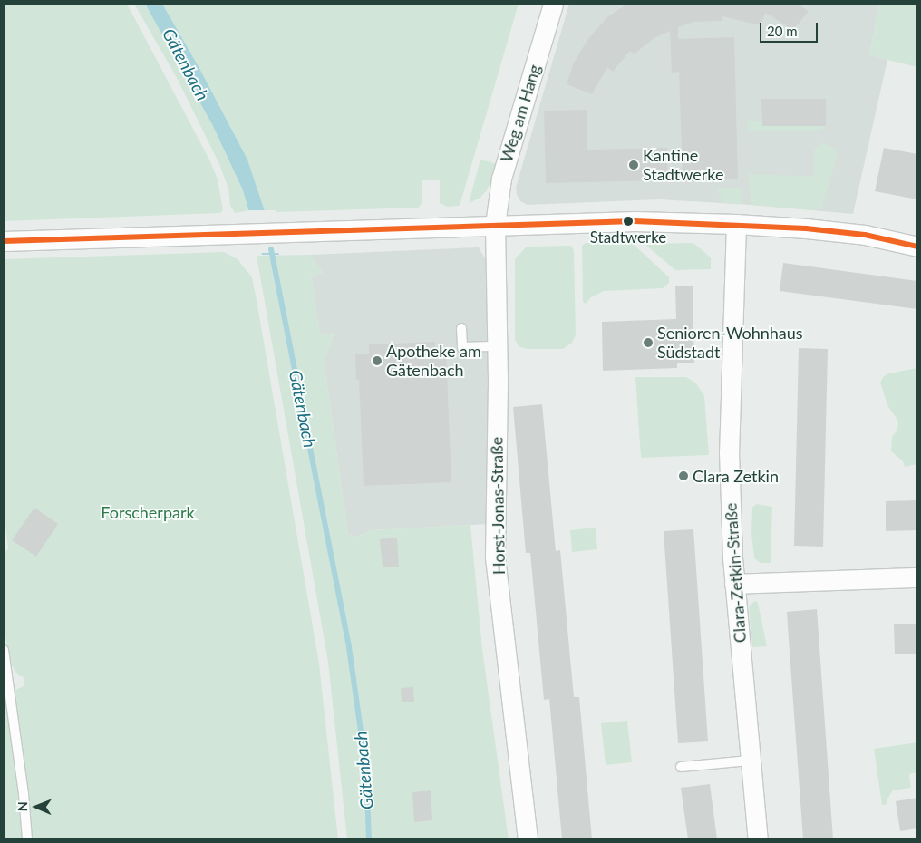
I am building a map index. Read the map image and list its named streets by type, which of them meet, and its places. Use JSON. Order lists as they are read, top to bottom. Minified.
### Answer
{"streets":{"street":["Weg am Hang","Horst-Jonas-Straße","Clara-Zetkin-Straße"]},"crossings":[["Weg am Hang","Horst-Jonas-Straße"]],"water":["Gätenbach"],"parks":["Forscherpark"],"places":["Kantine Stadtwerke","Stadtwerke","Senioren-Wohnhaus Südstadt","Apotheke am Gätenbach","Clara Zetkin"],"scale_bar":"20 m","north":"left"}
